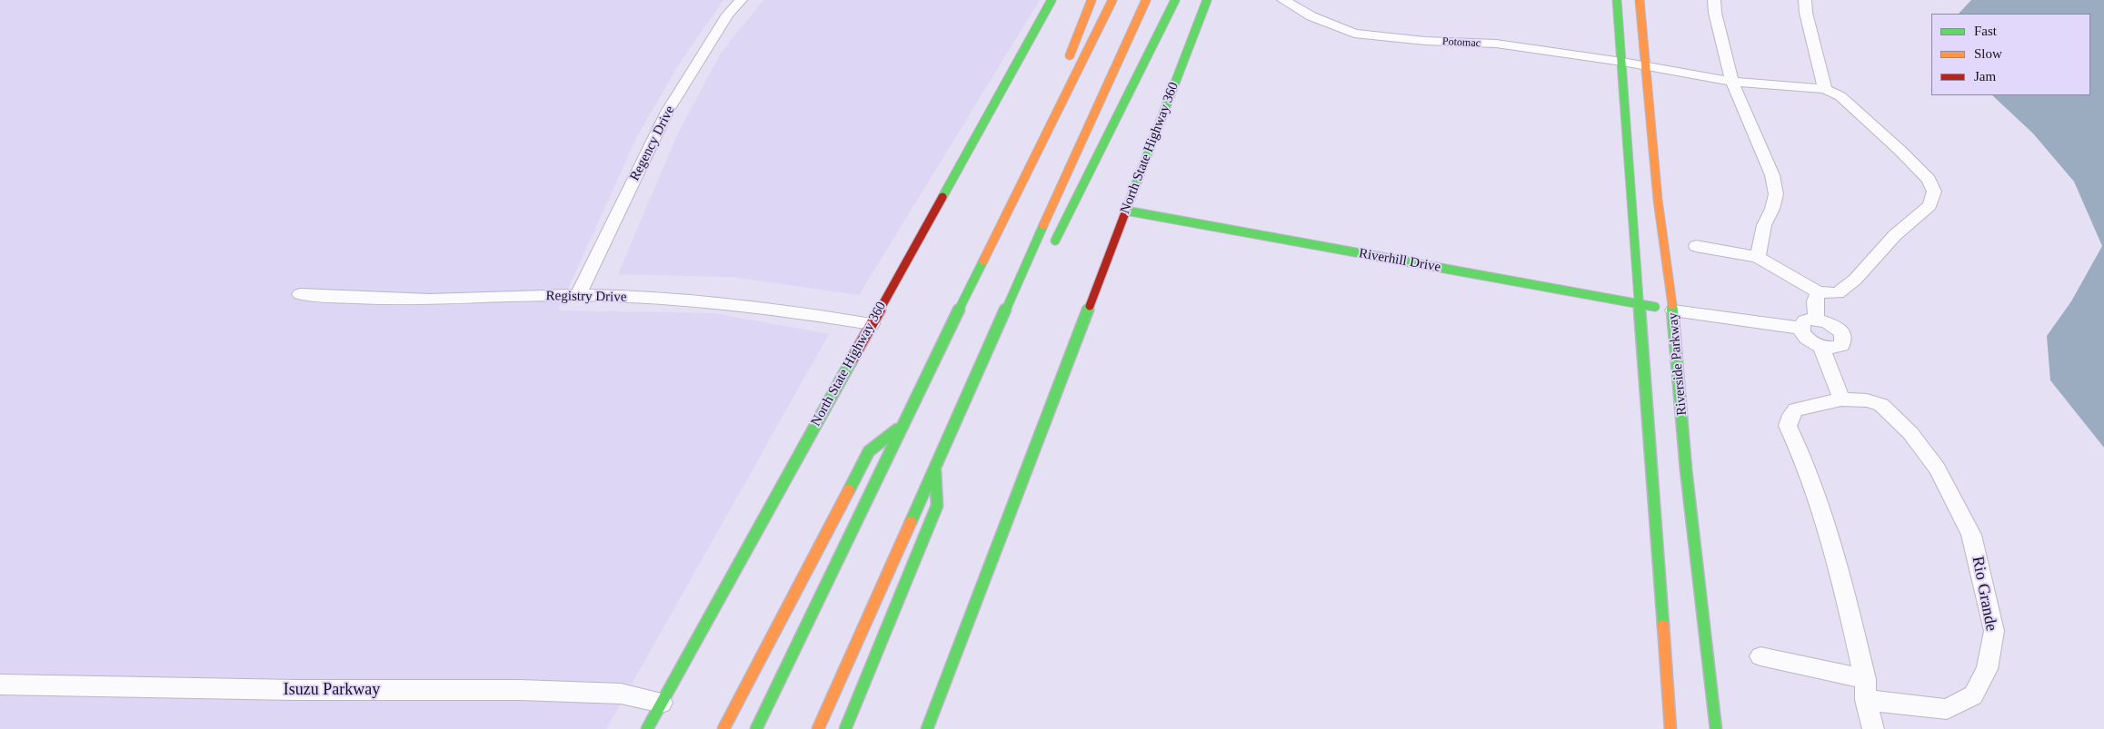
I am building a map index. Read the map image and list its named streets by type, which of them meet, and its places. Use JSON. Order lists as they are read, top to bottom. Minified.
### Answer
{"streets":{"main road":["North State Highway 360","Riverhill Drive","Riverside Parkway"],"street":["Potomac","Regency Drive","Registry Drive","Rio Grande","Isuzu Parkway"]},"crossings":[["Potomac","Riverside Parkway"],["Regency Drive","Registry Drive"],["North State Highway 360","Riverhill Drive"],["North State Highway 360","Registry Drive"],["North State Highway 360","Isuzu Parkway"],["Riverhill Drive","Riverside Parkway"]],"legend":["Fast","Slow","Jam"]}
